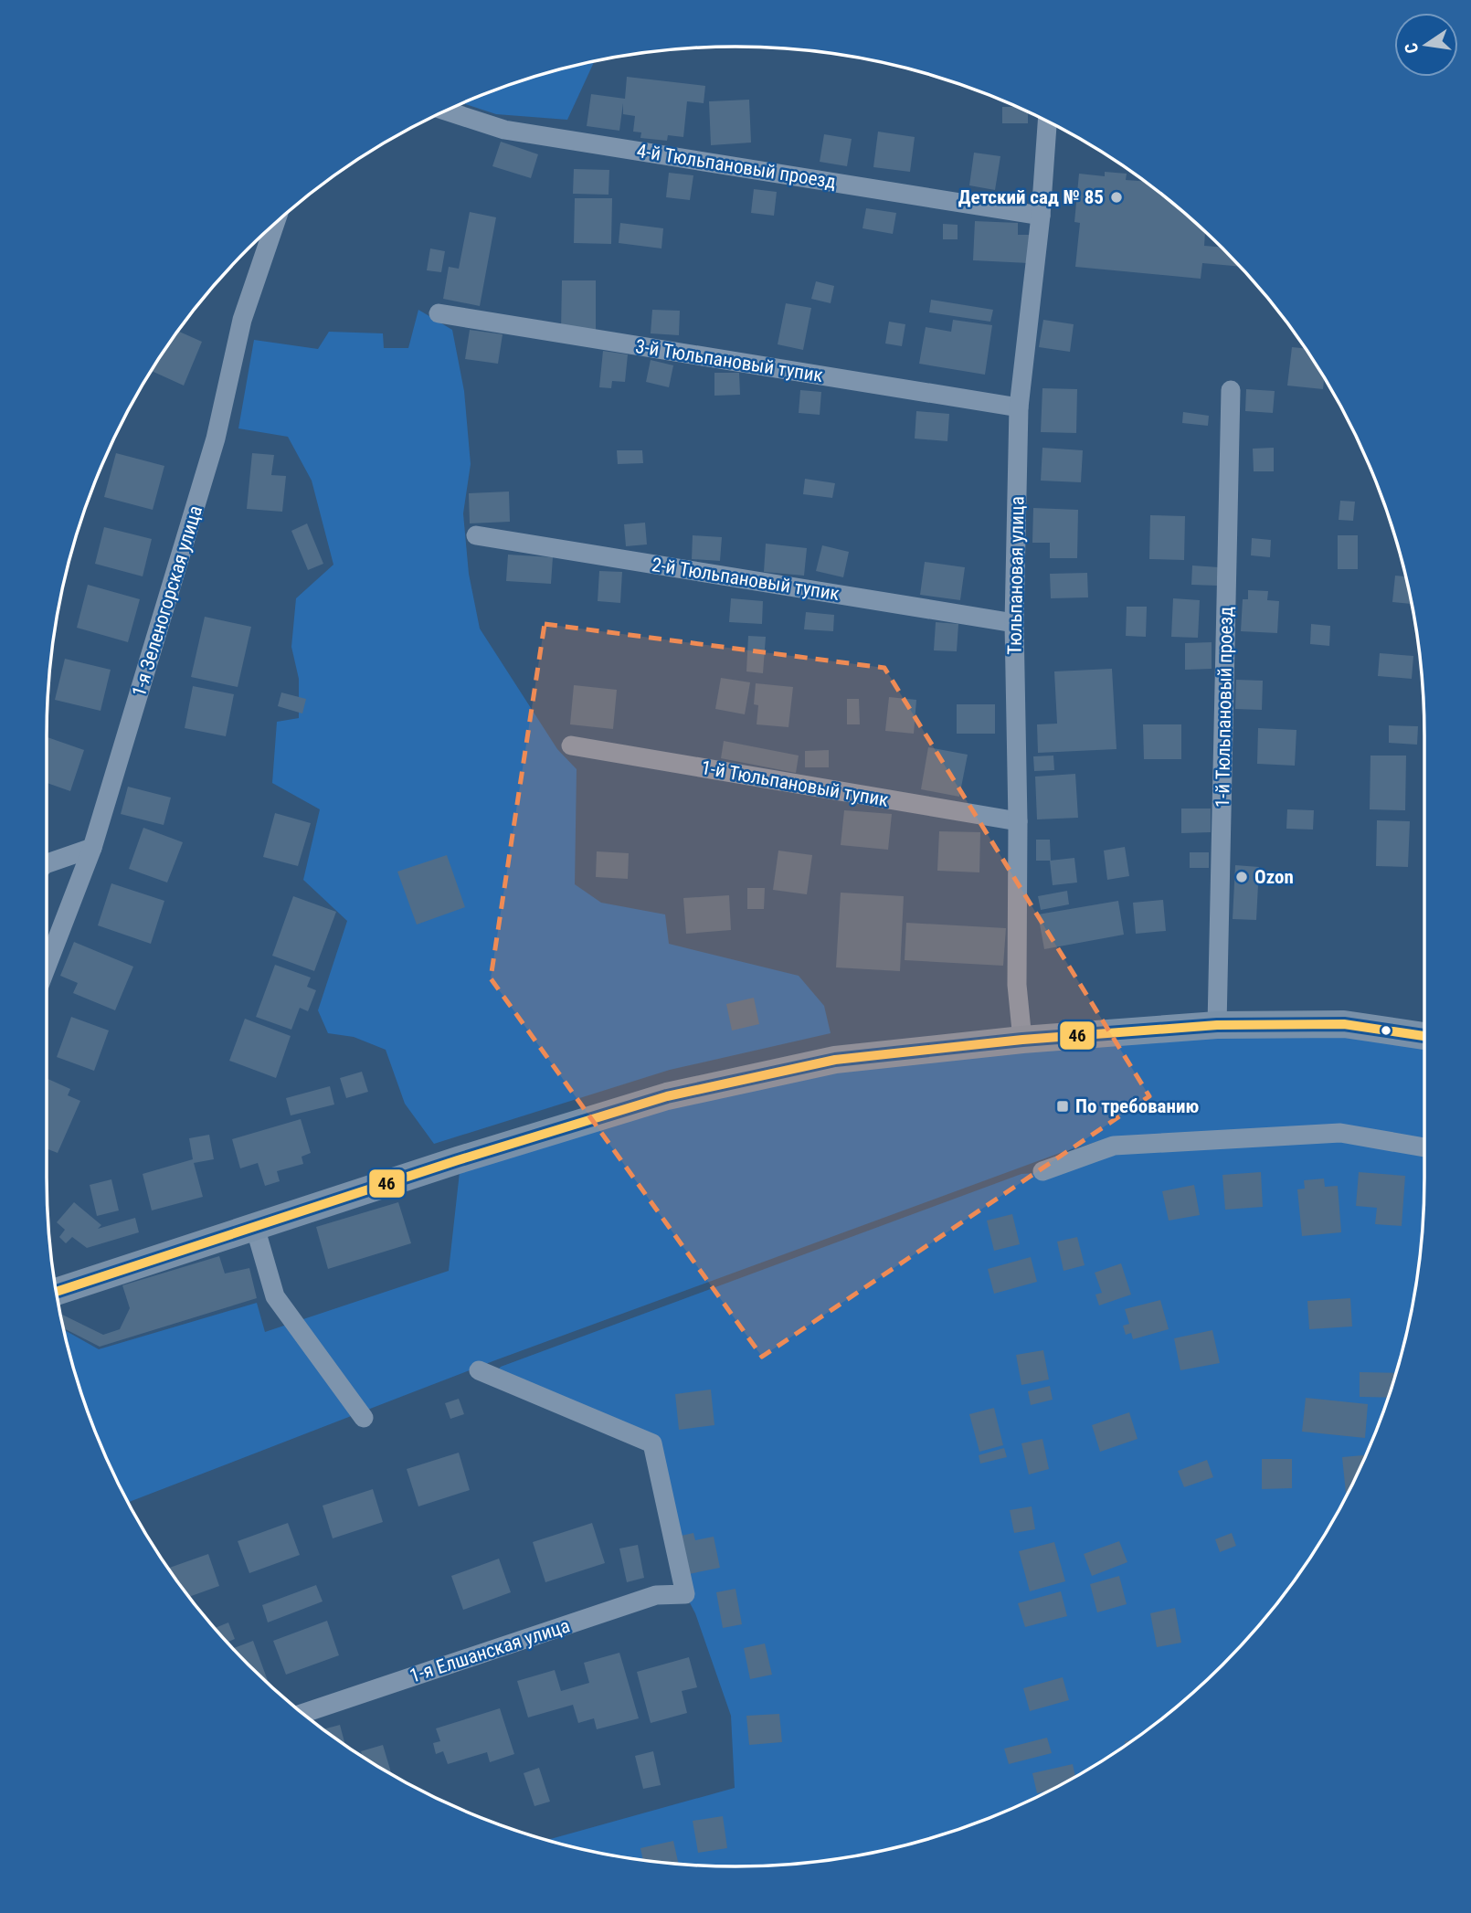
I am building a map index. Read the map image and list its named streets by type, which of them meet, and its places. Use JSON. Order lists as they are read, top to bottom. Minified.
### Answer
{"streets":{"street":["4-й Тюльпановый проезд","3-й Тюльпановый тупик","Тюльпановая улица","2-й Тюльпановый тупик","1-я Зеленогорская улица","1-й Тюльпановый проезд","1-й Тюльпановый тупик","1-я Елшанская улица"]},"crossings":[["4-й Тюльпановый проезд","Тюльпановая улица"],["3-й Тюльпановый тупик","Тюльпановая улица"],["Тюльпановая улица","2-й Тюльпановый тупик"],["Тюльпановая улица","1-й Тюльпановый тупик"]],"places":{"other":["Детский сад № 85","Ozon"],"transit":["По требованию"]},"lines":["transit line 46"],"north":"left"}
